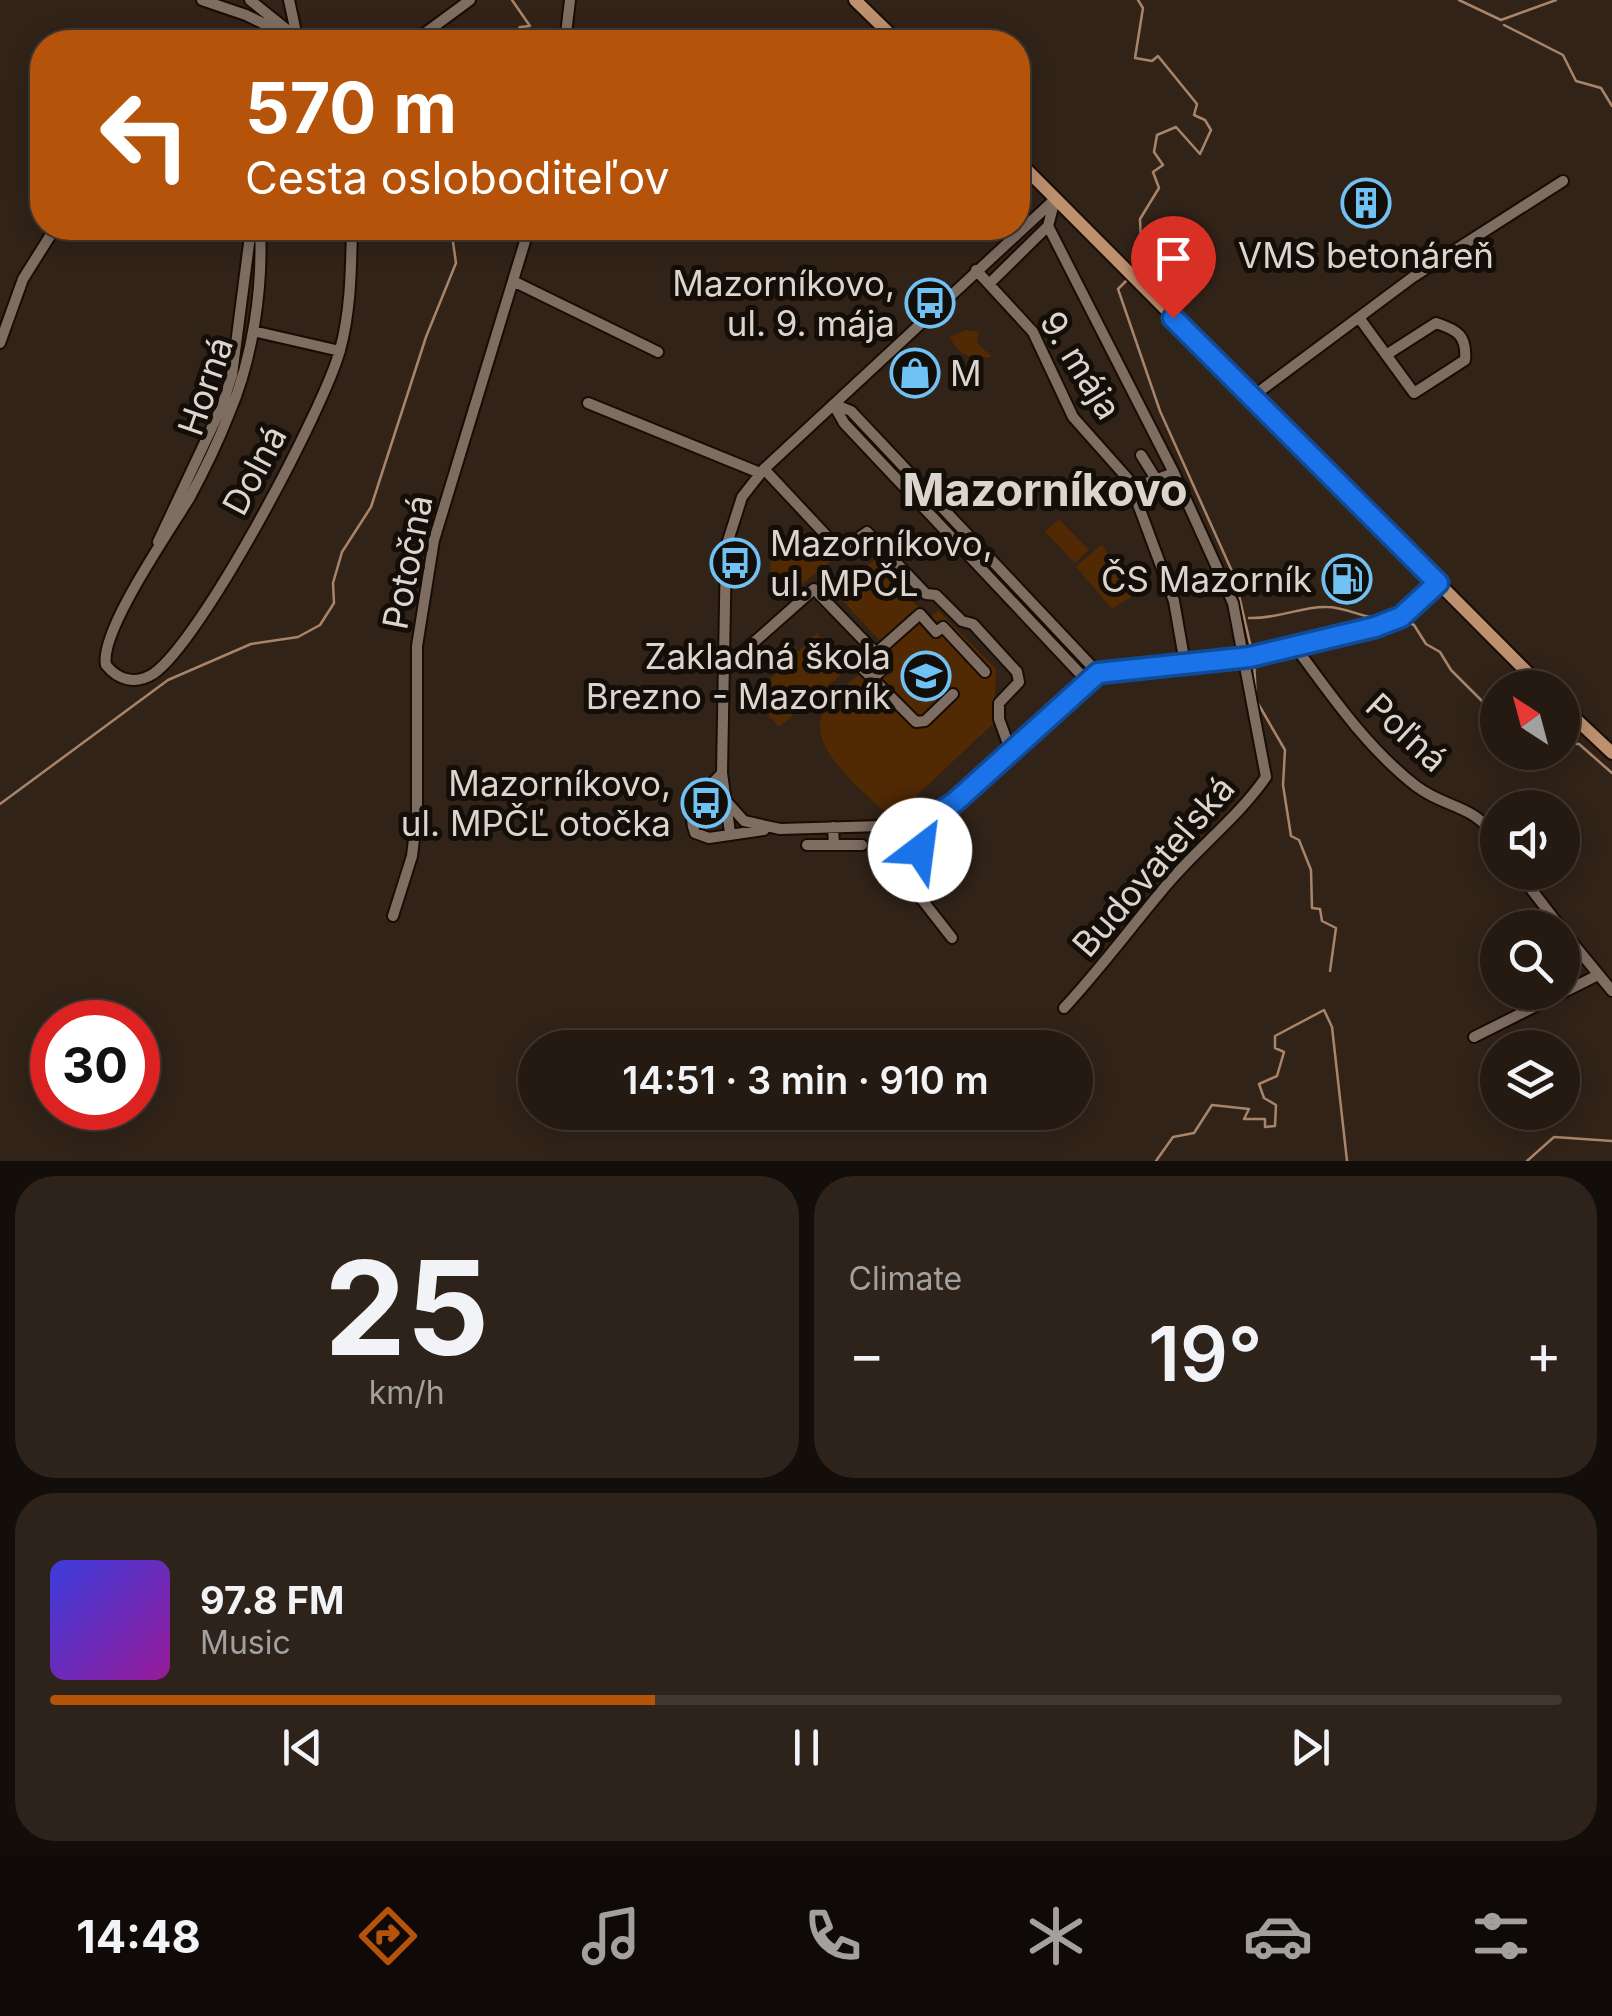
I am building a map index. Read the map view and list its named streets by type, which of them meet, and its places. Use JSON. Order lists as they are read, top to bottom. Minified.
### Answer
{"streets":{"street":["9. mája","Horná","Dolná","Potočná","Poľná","Budovateľská"]},"crossings":[["Horná","Dolná"]],"districts":["Mazorníkovo"],"places":{"building":["VMS betonáreň"],"bus stop":["Mazorníkovo, ul. 9. mája","Mazorníkovo, ul. MPČL","Mazorníkovo, ul. MPČĽ otočka"],"shop":["M"],"fuel station":["ČS Mazorník"],"school or university":["Zakladná škola Brezno - Mazorník"]},"north":"top left","page":{"turn":["570 m","Cesta osloboditeľov"],"limit":"30","trip":"14:51 · 3 min · 910 m","tile":[["25","km/h"],"Climate"],"heat":["−","19°","+"],"song":["97.8 FM","Music"],"tabs":"14:48"}}
